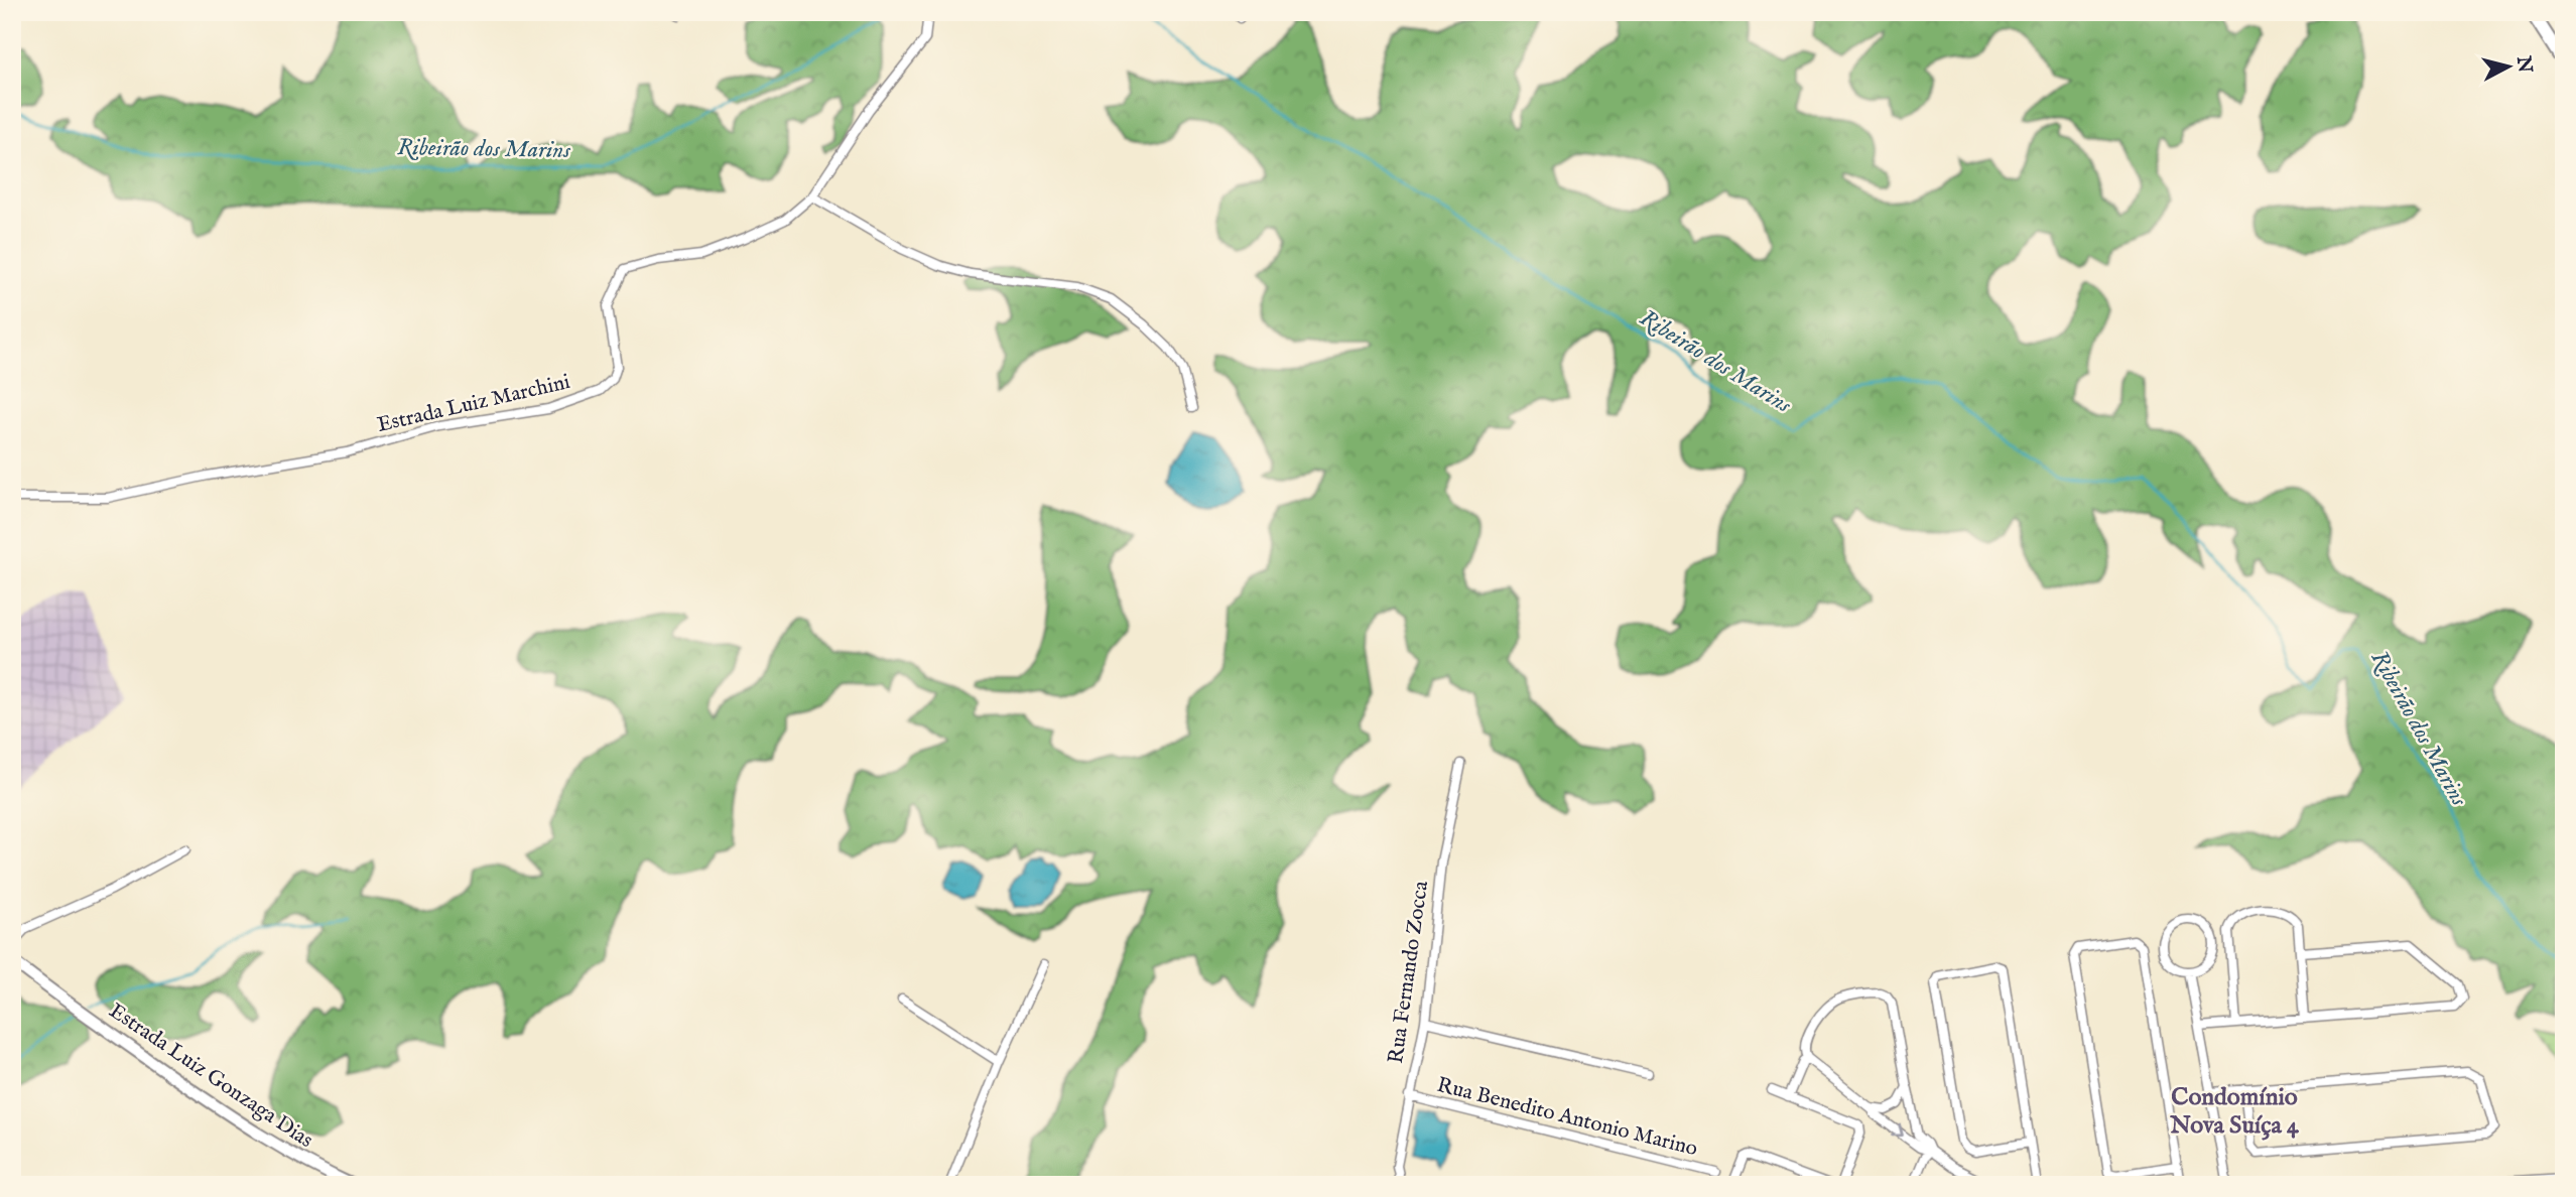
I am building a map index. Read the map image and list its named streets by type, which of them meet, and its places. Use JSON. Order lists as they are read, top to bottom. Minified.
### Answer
{"streets":{"main road":["Estrada Luiz Gonzaga Dias"],"street":["Estrada Luiz Marchini","Rua Fernando Zocca","Rua Benedito Antonio Marino"]},"crossings":[["Rua Fernando Zocca","Rua Benedito Antonio Marino"]],"districts":["Condomínio Nova Suíça 4"],"water":["Ribeirão dos Marins"],"north":"right"}
